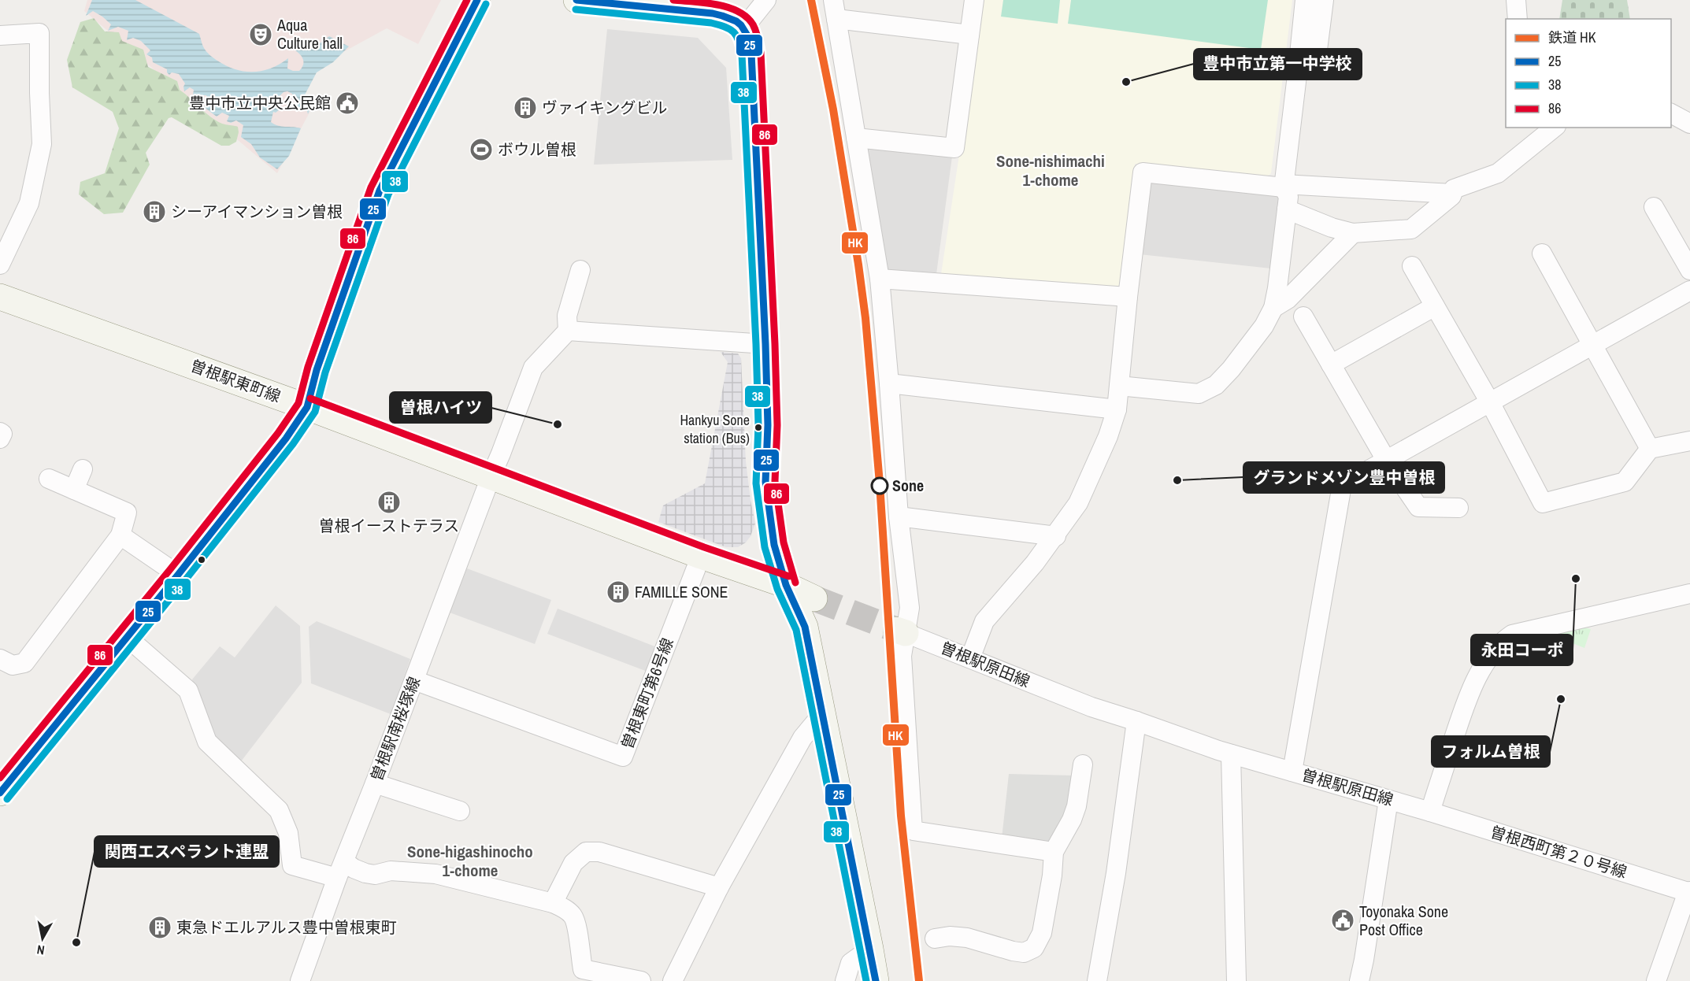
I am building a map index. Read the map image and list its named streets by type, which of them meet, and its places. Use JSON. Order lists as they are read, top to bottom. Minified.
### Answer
{"streets":{"street":["曽根駅東町線","曽根駅原田線","曽根東町第6号線","曽根駅南桜塚線","曽根西町第２０号線"]},"crossings":[["曽根駅東町線","曽根東町第6号線"],["曽根駅東町線","曽根駅南桜塚線"],["曽根駅原田線","曽根西町第２０号線"],["曽根東町第6号線","曽根駅南桜塚線"]],"districts":["Sone-nishimachi 1-chome","Sone-higashinocho 1-chome"],"places":{"theatre":["Aqua Culture hall"],"other":["豊中市立第一中学校","曽根ハイツ","Hankyu Sone station (Bus)","グランドメゾン豊中曽根","Sone","永田コーポ","フォルム曽根","関西エスペラント連盟"],"public building":["豊中市立中央公民館","Toyonaka Sone Post Office"],"building":["ヴァイキングビル","シーアイマンション曽根","曽根イーストテラス","FAMILLE SONE","東急ドエルアルス豊中曽根東町"],"sports":["ボウル曽根"]},"lines":["rail line HK","transit line 25","transit line 86","transit line 38"],"legend":["鉄道 HK","25","38","86"],"north":"bottom"}
